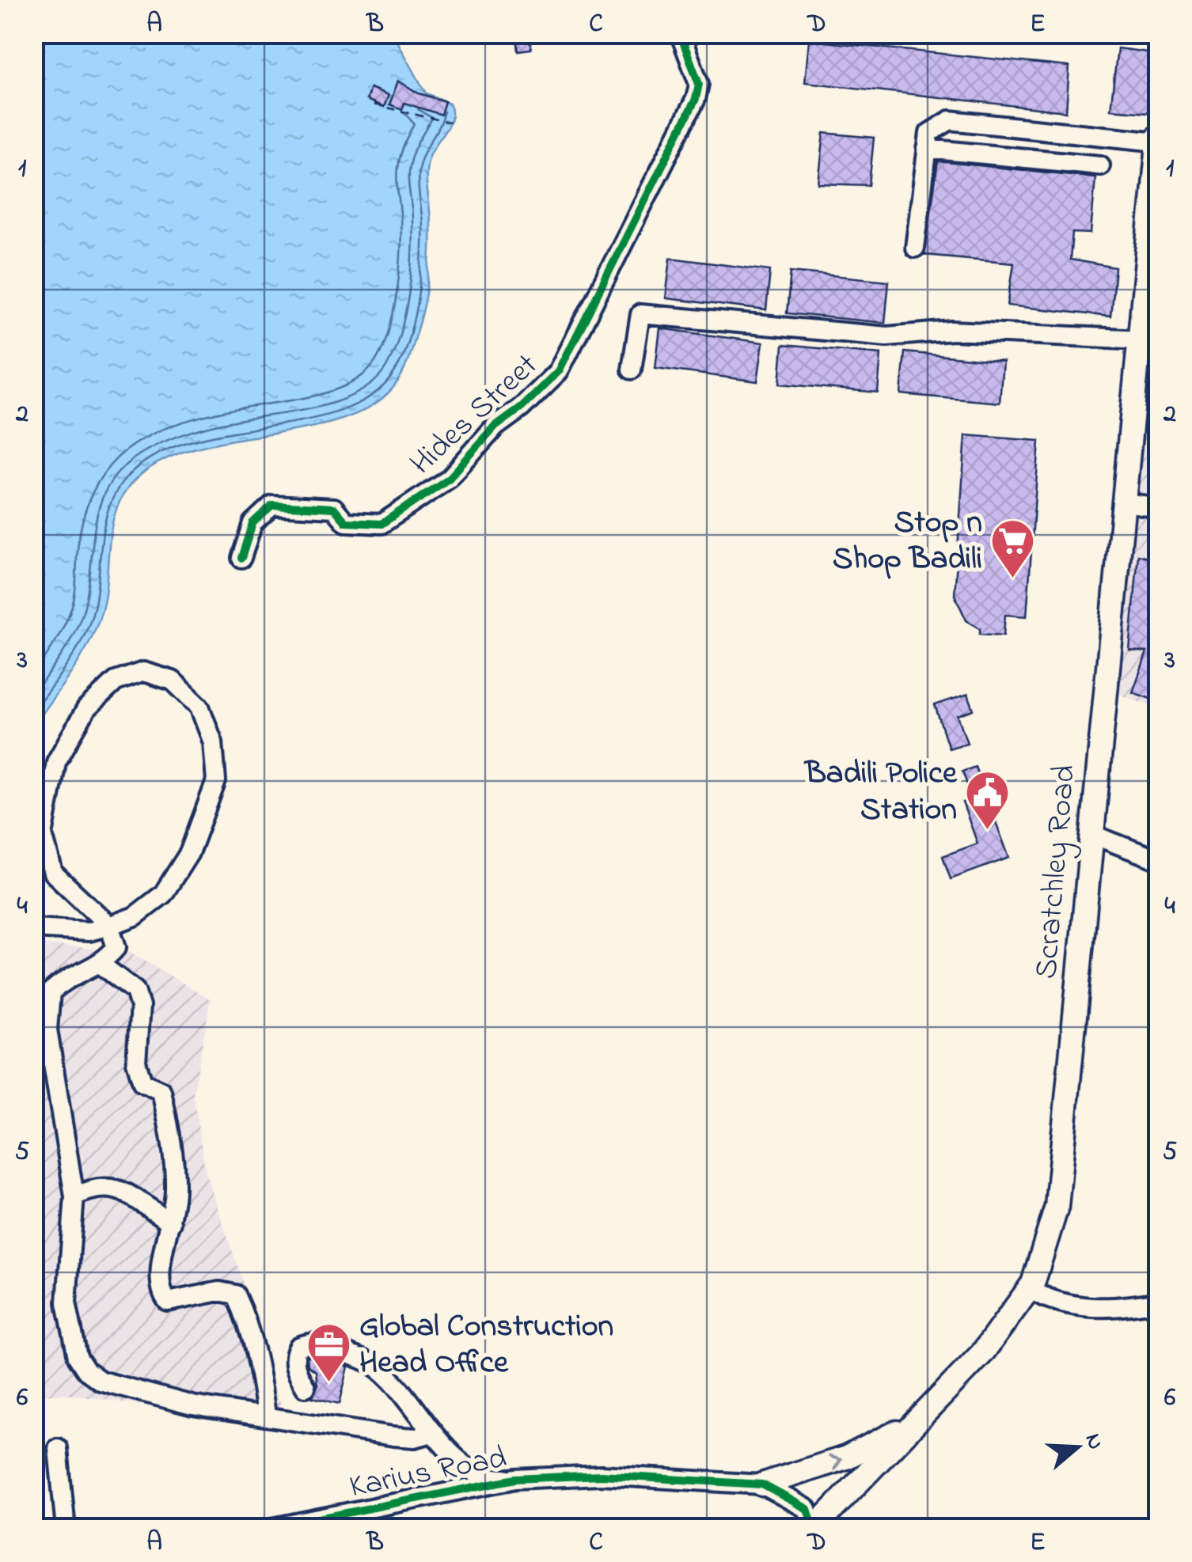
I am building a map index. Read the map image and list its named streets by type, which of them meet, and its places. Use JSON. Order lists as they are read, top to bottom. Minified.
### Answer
{"streets":{"main road":["Scratchley Road"],"street":["Hides Street","Karius Road"]},"crossings":[["Scratchley Road","Karius Road"]],"places":{"supermarket":["Stop n Shop Badili"],"public building":["Badili Police Station"],"office":["Global Construction Head Office"]},"north":"right","grid":{"columns":["A","B","C","D","E"],"rows":["1","2","3","4","5","6"]}}
